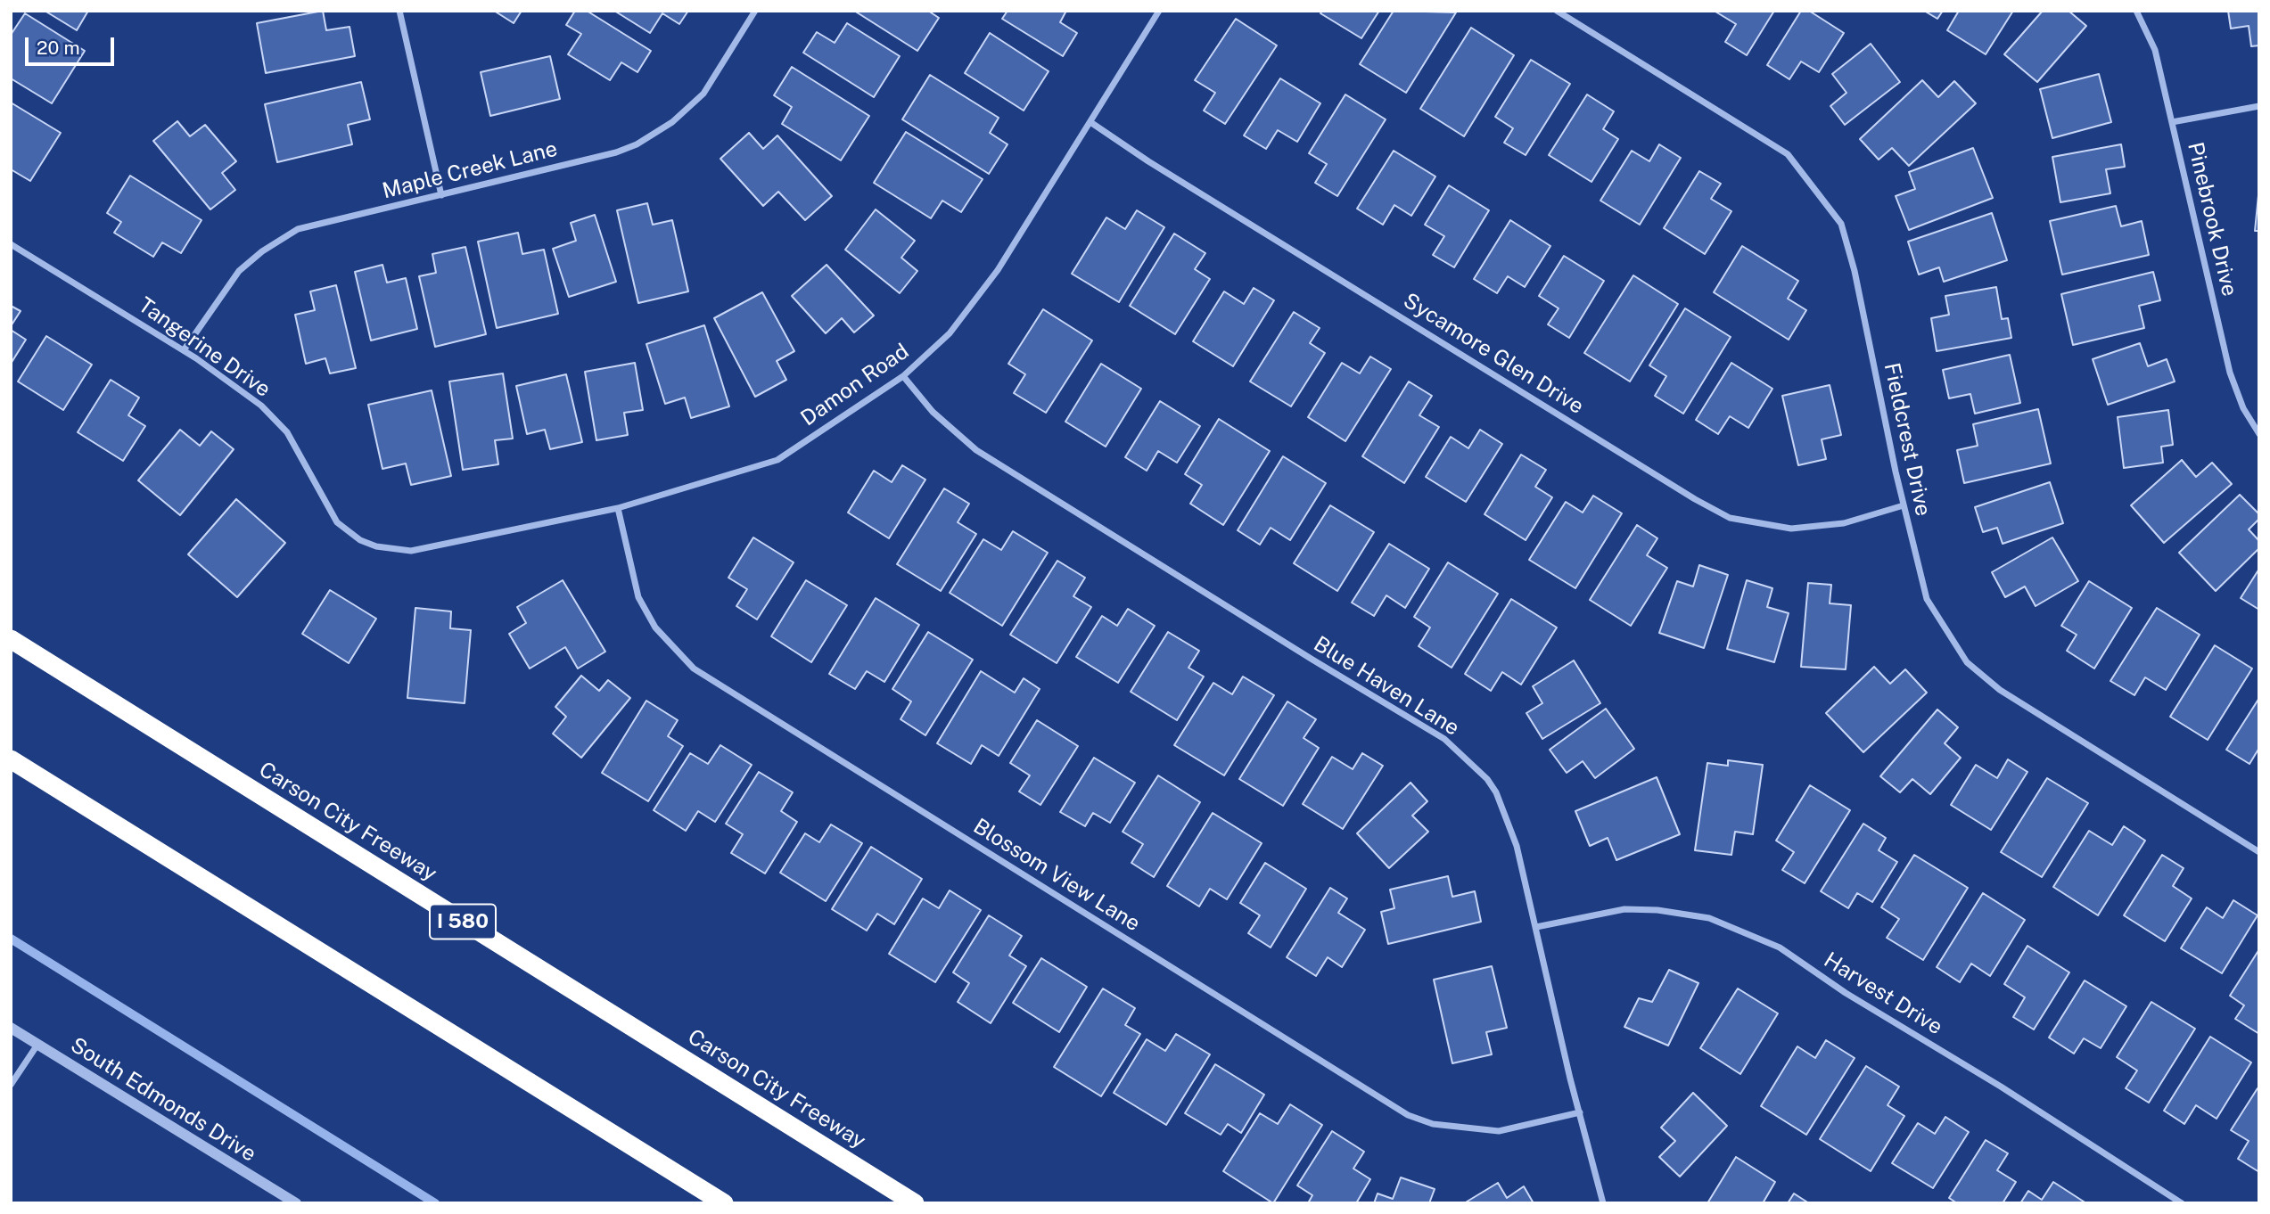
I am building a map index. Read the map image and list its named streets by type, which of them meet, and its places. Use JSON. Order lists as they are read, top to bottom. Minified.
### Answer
{"streets":{"highway":["Carson City Freeway","I 580"],"street":["Maple Creek Lane","Pinebrook Drive","Tangerine Drive","Sycamore Glen Drive","Damon Road","Fieldcrest Drive","Blue Haven Lane","Blossom View Lane","Harvest Drive","South Edmonds Drive"]},"crossings":[["Maple Creek Lane","Tangerine Drive"],["Tangerine Drive","Damon Road"],["Sycamore Glen Drive","Damon Road"],["Sycamore Glen Drive","Fieldcrest Drive"],["Damon Road","Blue Haven Lane"],["Damon Road","Blossom View Lane"],["Blue Haven Lane","Blossom View Lane"],["Blue Haven Lane","Harvest Drive"]],"scale_bar":"20 m"}
